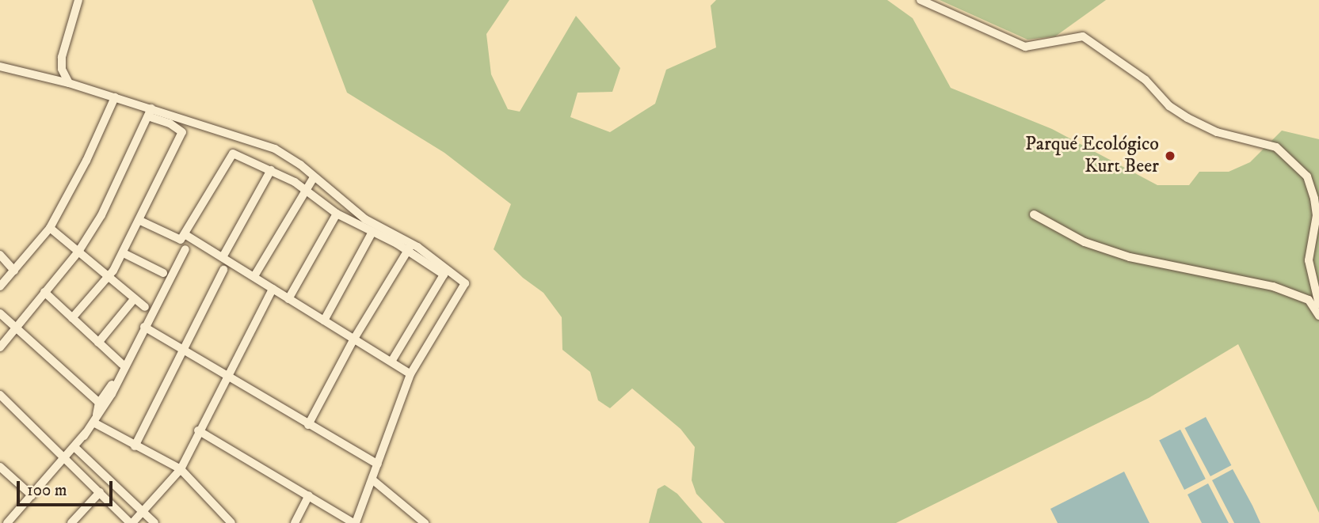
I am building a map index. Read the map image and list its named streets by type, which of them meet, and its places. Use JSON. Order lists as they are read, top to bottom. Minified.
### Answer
{"places":["Parqué Ecológico Kurt Beer"],"scale_bar":"100 m"}
